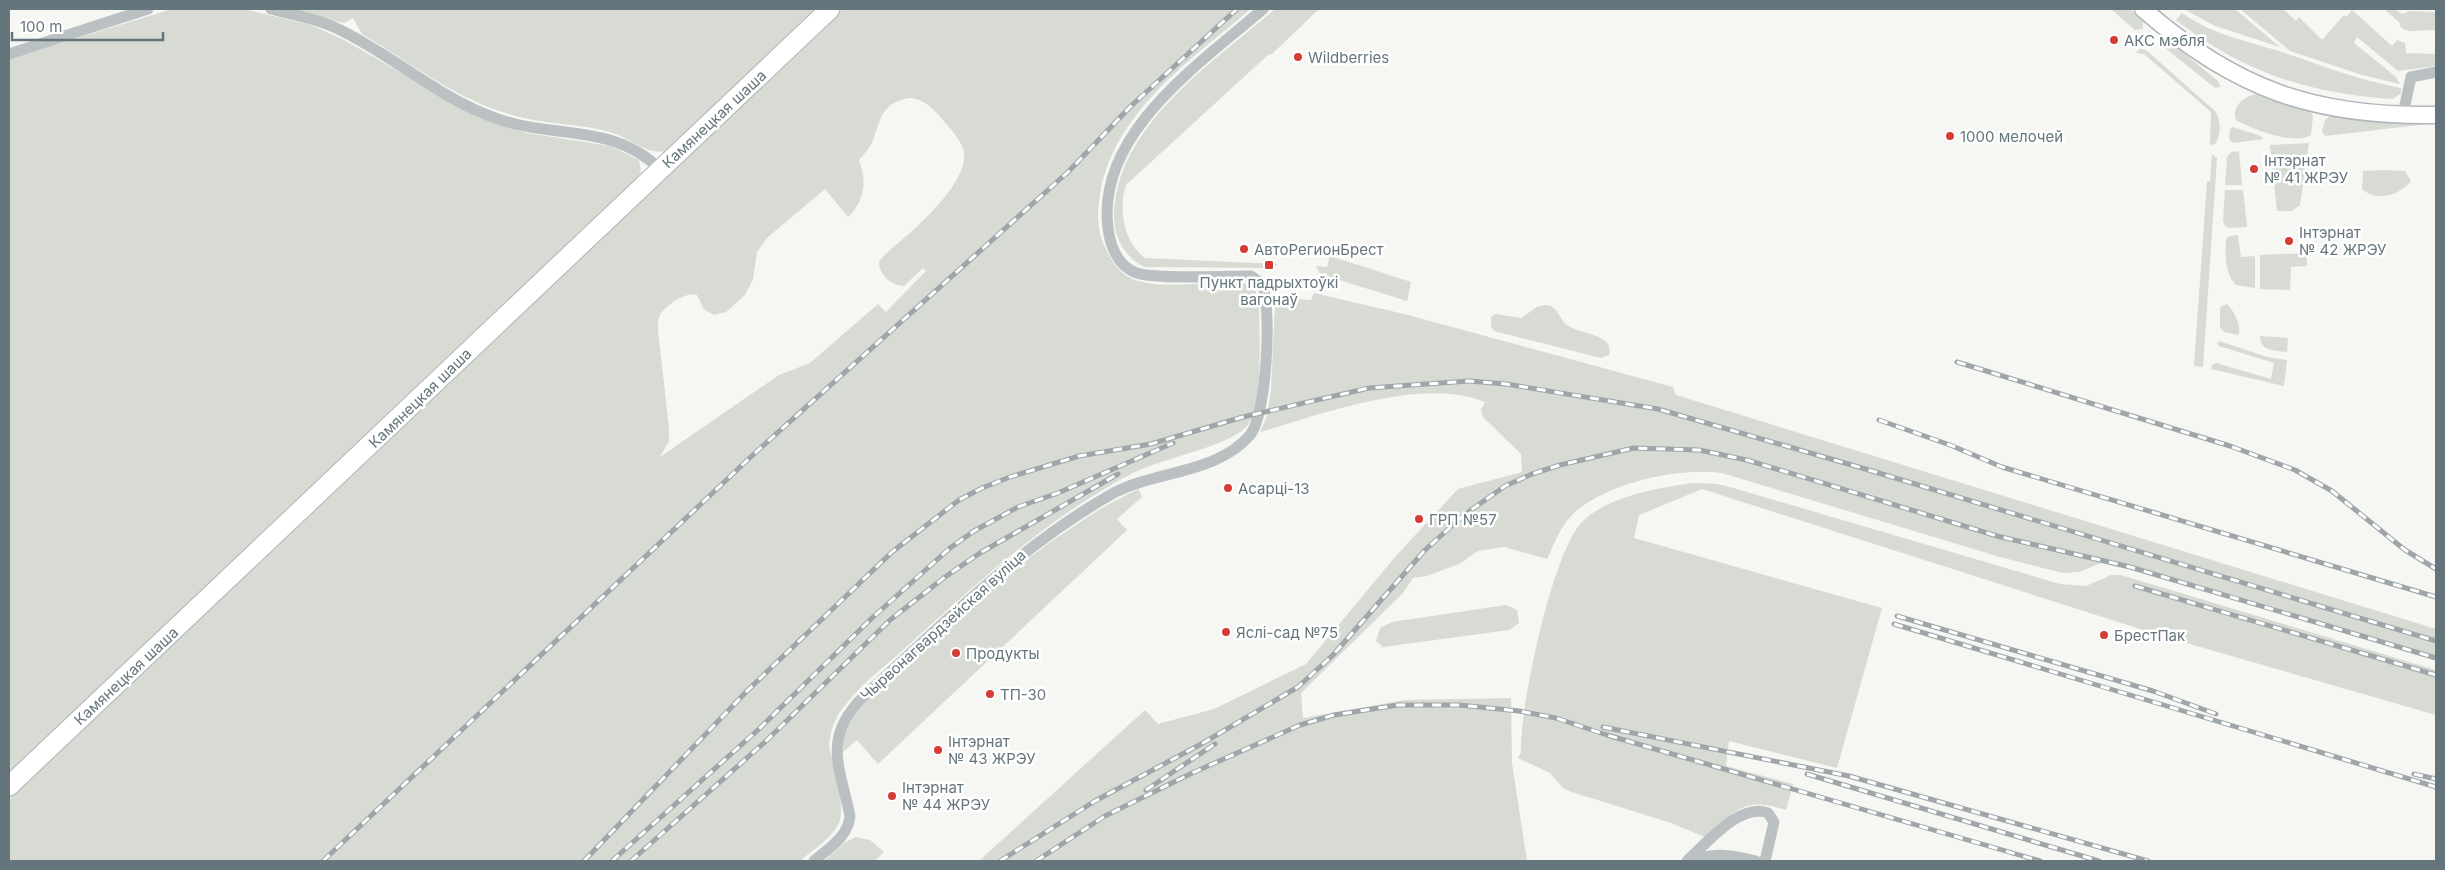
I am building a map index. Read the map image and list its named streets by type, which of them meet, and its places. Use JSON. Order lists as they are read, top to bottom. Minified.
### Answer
{"streets":{"main road":["Камянецкая шаша"],"street":["Чырвонагвардзейская вуліца"]},"places":{"other":["АКС мэбля","Wildberries","1000 мелочей","Інтэрнат № 41 ЖРЭУ","Інтэрнат № 42 ЖРЭУ","АвтоРегионБрест","Асарці-13","ГРП №57","Яслі-сад №75","БрестПак","Продукты","ТП-30","Інтэрнат № 43 ЖРЭУ","Інтэрнат № 44 ЖРЭУ"],"transit":["Пункт падрыхтоўкі вагонаў"]},"scale_bar":"100 m"}
